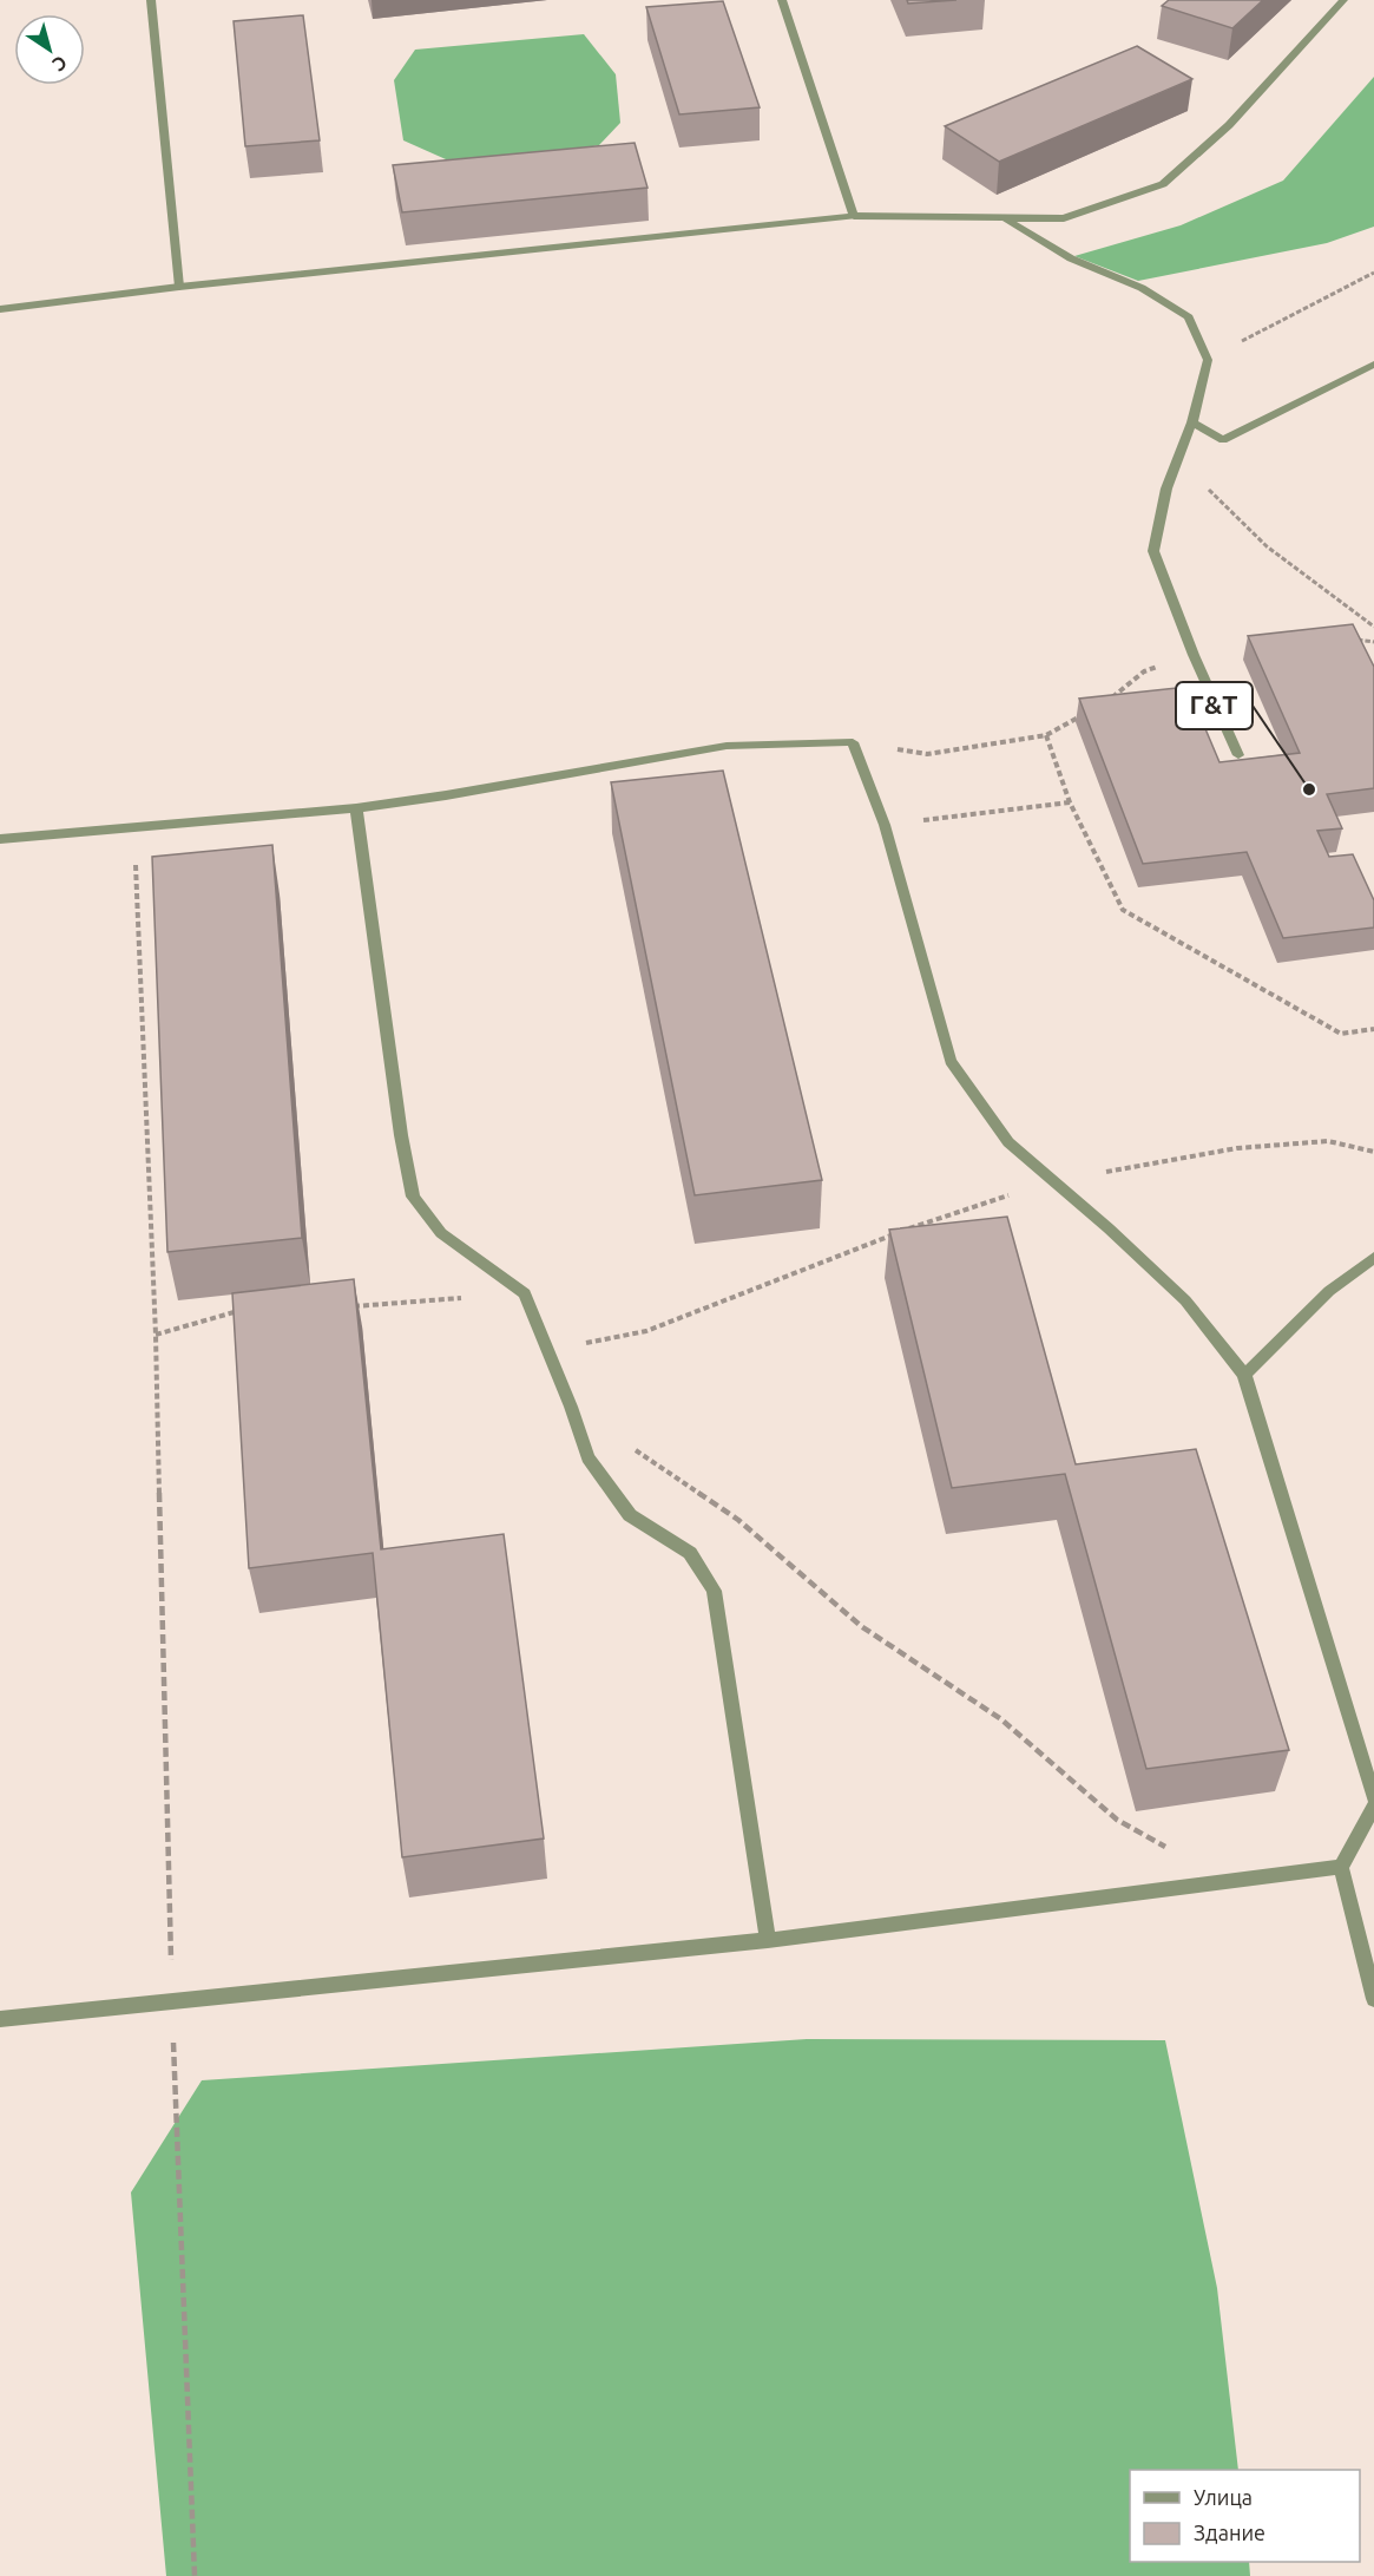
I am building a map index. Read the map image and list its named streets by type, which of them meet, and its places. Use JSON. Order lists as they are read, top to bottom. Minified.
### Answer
{"places":["Г&Т"],"legend":["Улица","Здание"],"north":"bottom right"}
